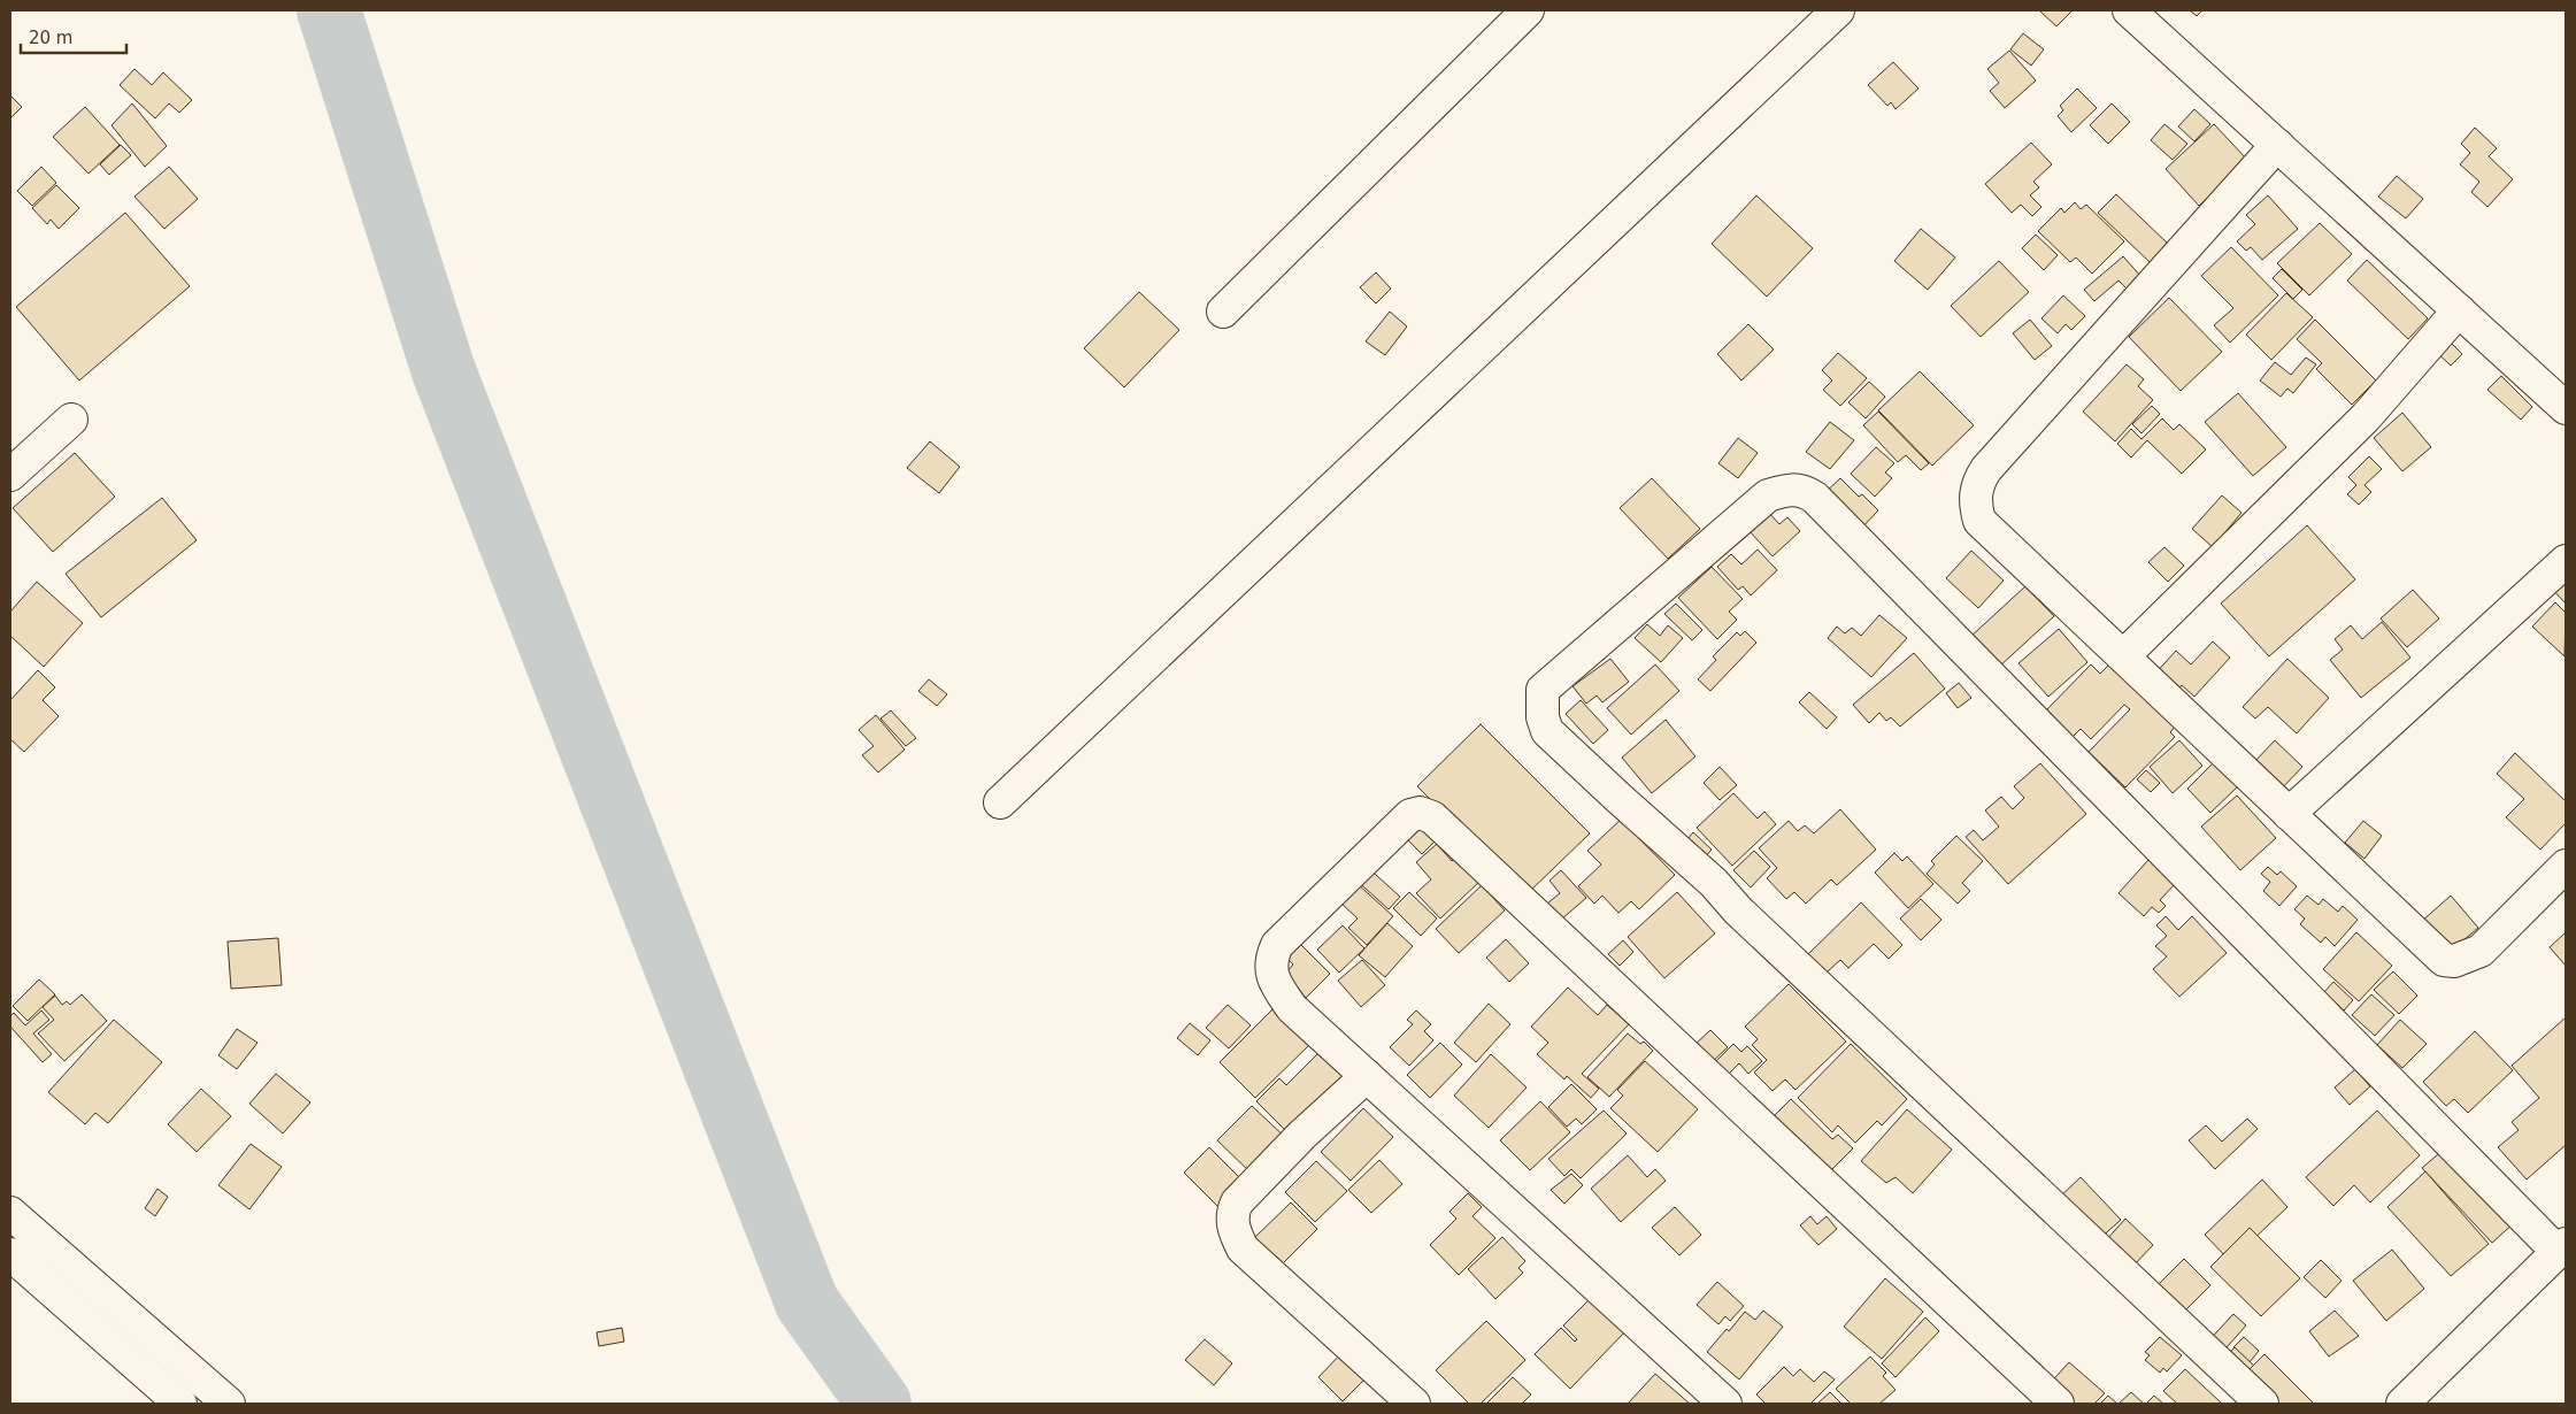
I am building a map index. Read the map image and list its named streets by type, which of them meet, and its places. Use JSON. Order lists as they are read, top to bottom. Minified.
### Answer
{"scale_bar":"20 m"}
